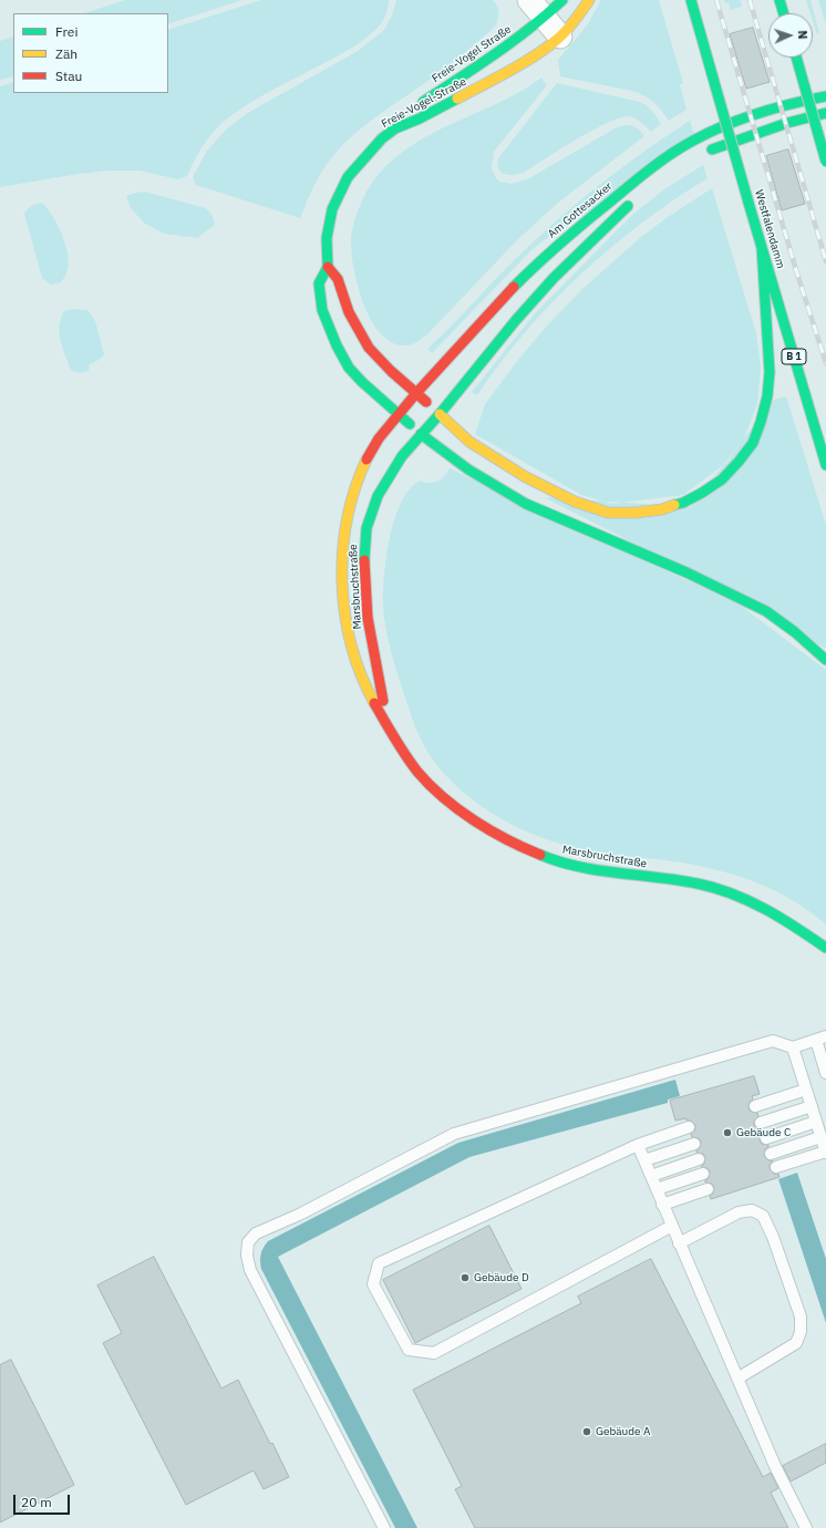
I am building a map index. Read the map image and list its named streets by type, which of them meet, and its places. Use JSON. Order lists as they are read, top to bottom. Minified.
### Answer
{"streets":{"main road":["Freie-Vogel Straße","Freie-Vogel-Straße","Am Gottesacker","Westfalendamm","B 1","Marsbruchstraße"]},"crossings":[["Freie-Vogel Straße","Freie-Vogel-Straße"],["Freie-Vogel-Straße","Am Gottesacker"],["Freie-Vogel-Straße","Marsbruchstraße"],["Am Gottesacker","Marsbruchstraße"]],"places":["Gebäude C","Gebäude D","Gebäude A"],"legend":["Frei","Zäh","Stau"],"scale_bar":"20 m","north":"right"}
